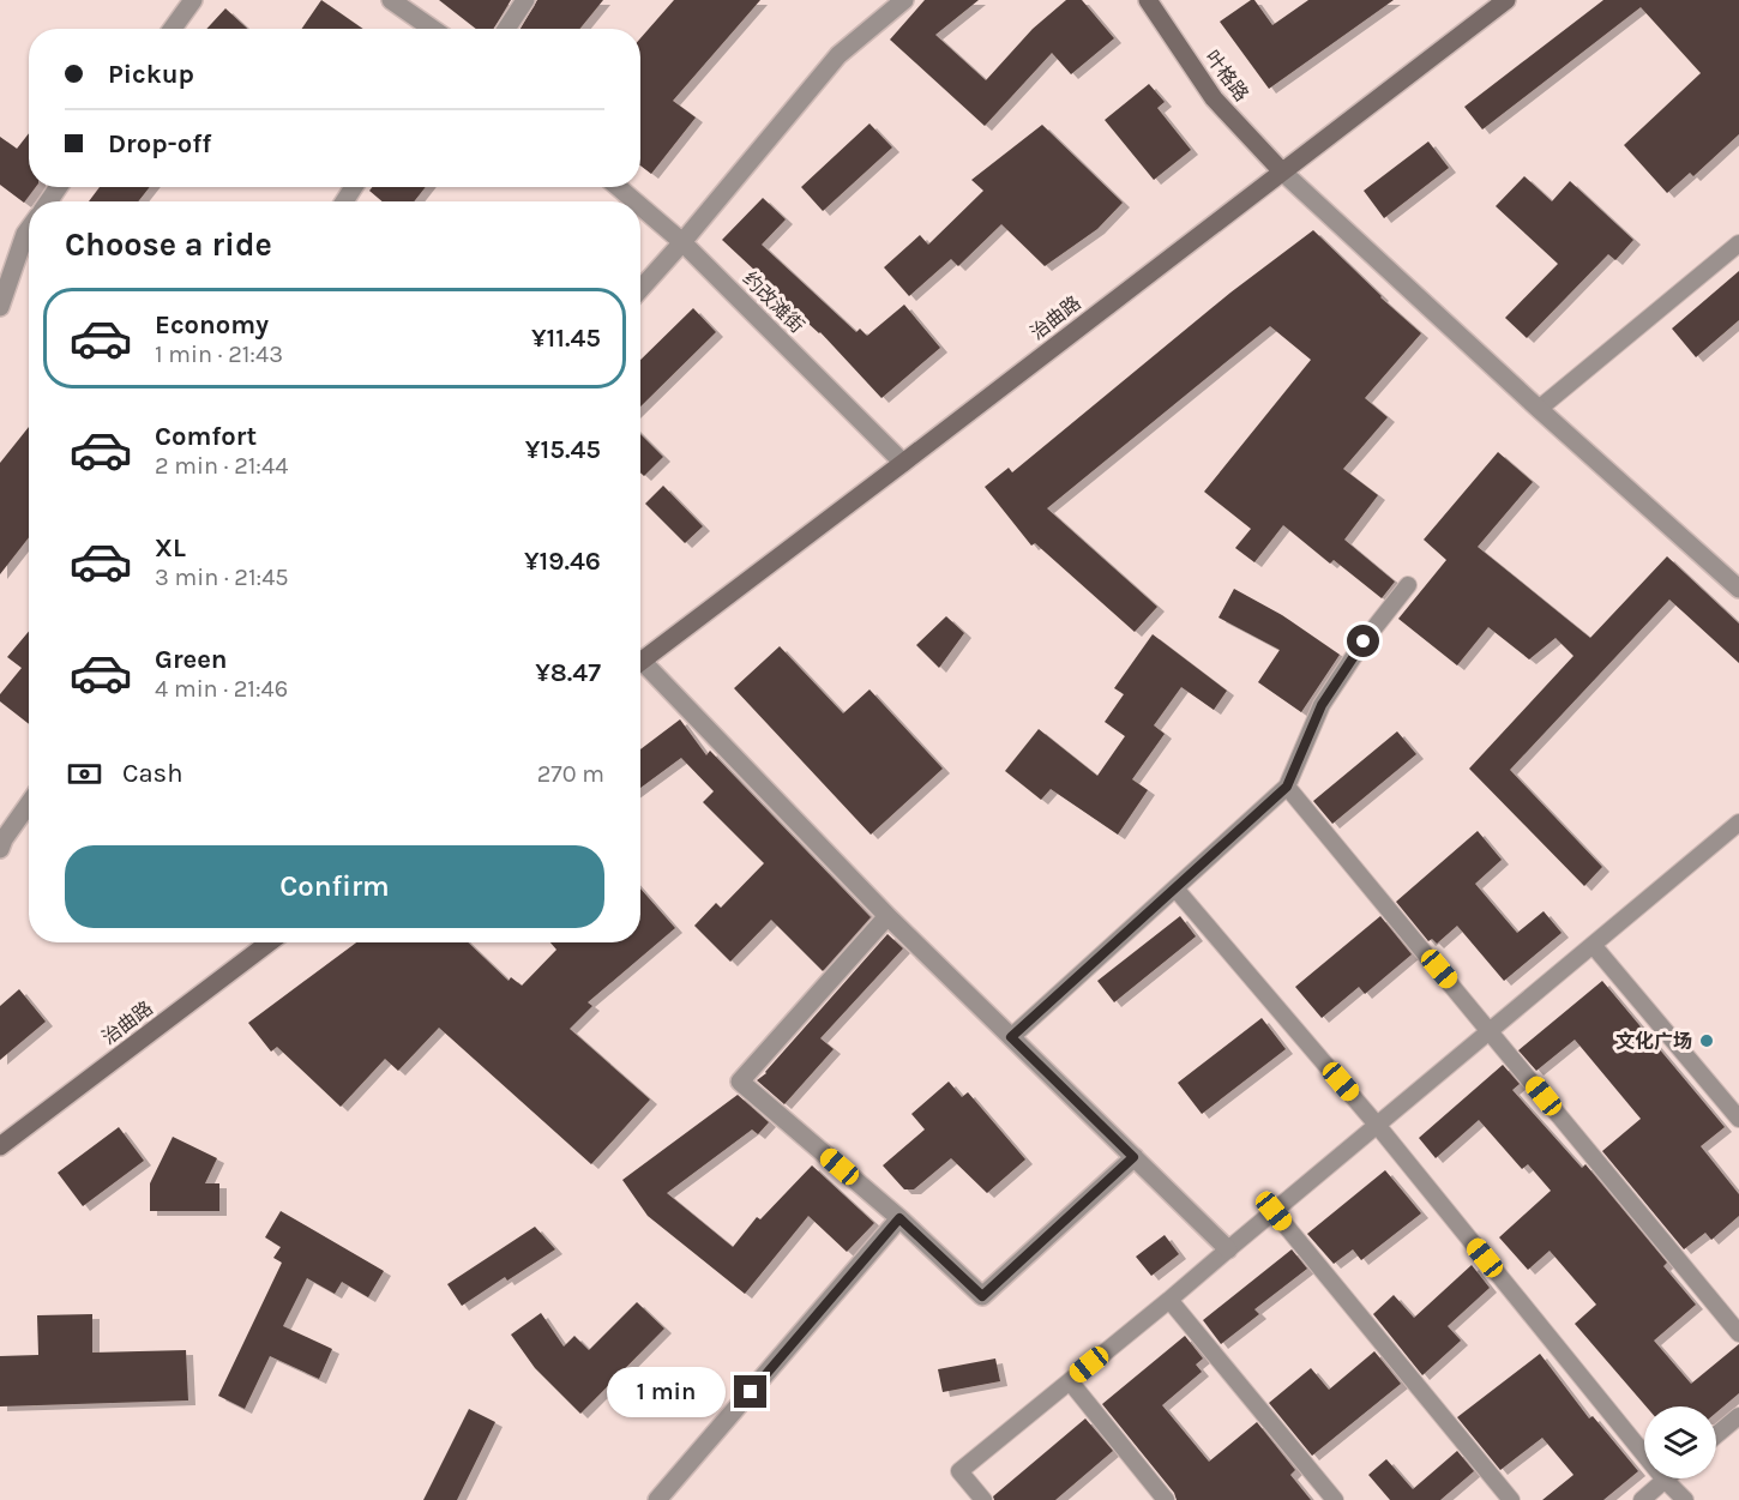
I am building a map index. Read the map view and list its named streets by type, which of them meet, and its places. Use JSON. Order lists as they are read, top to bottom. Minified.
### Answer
{"streets":{"main road":["叶格路","治曲路"],"street":["约改滩街"]},"crossings":[["叶格路","治曲路"],["约改滩街","治曲路"]],"places":["文化广场"],"page":{"banner":["Pickup","Drop-off"],"heading":"Choose a ride","list":[{"name":"Economy","note":"1 min · 21:43","value":"¥11.45"},{"name":"Comfort","note":"2 min · 21:44","value":"¥15.45"},{"name":"XL","note":"3 min · 21:45","value":"¥19.46"},{"name":"Green","note":"4 min · 21:46","value":"¥8.47"}],"pay":["Cash","270 m"],"buttons":"Confirm","bubble":"1 min"}}
